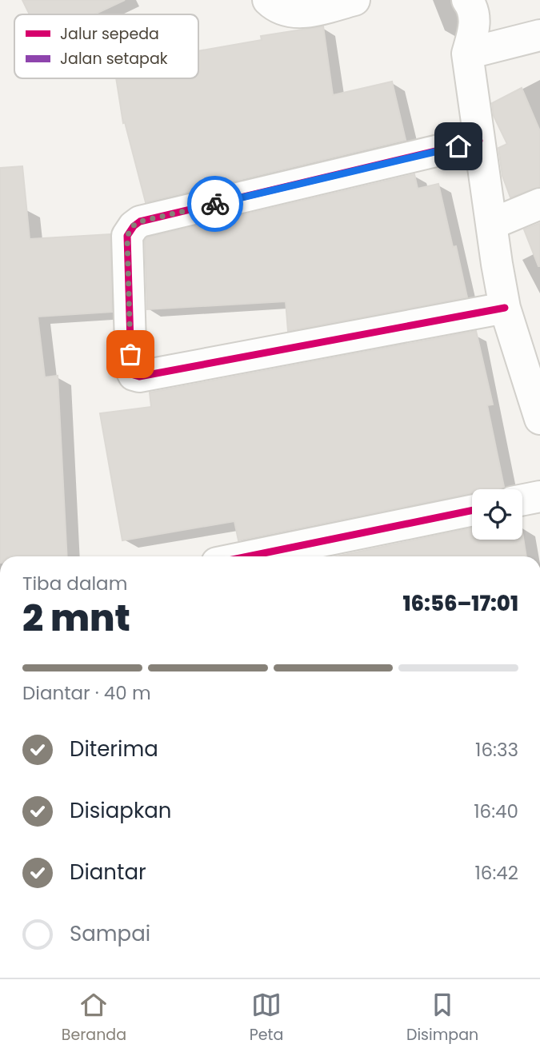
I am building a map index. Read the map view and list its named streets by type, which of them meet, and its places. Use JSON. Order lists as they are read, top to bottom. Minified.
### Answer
{"legend":["Jalur sepeda","Jalan setapak"],"page":{"heading":["2 mnt","Tiba dalam","16:56–17:01"],"bar":"Diantar · 40 m","list":[["Diterima","16:33"],["Disiapkan","16:40"],["Diantar","16:42"],"Sampai"],"tabs":["Beranda","Peta","Disimpan"]}}
